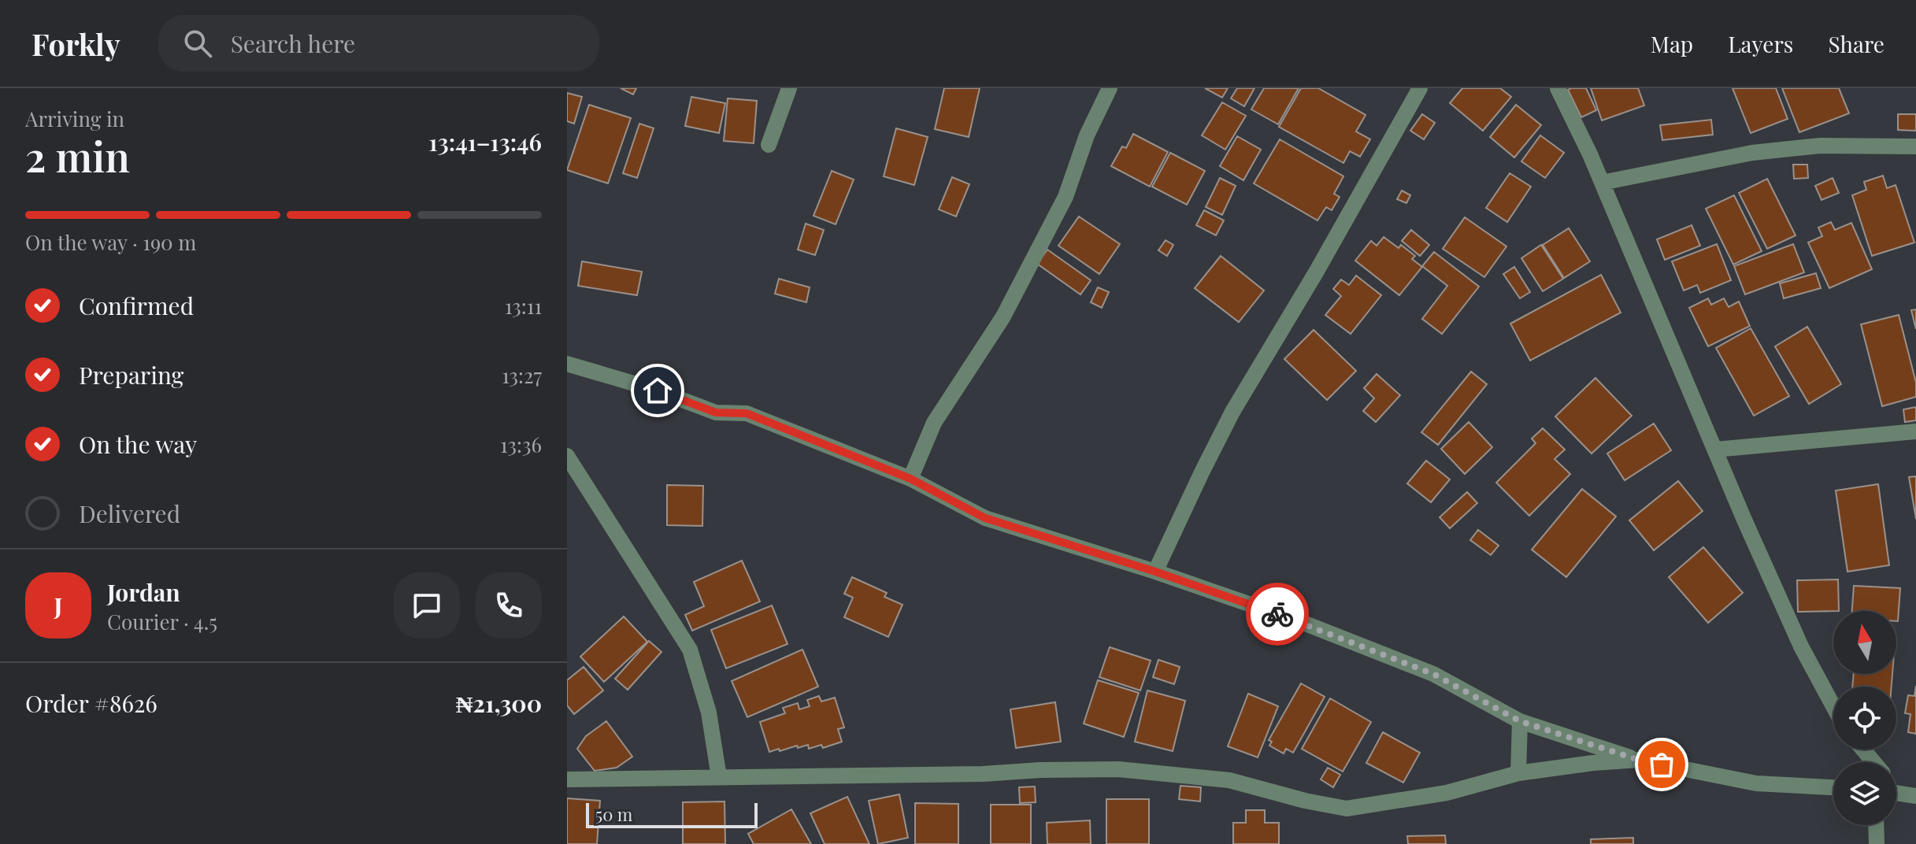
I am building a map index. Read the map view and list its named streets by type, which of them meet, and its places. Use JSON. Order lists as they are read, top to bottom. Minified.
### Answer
{"scale_bar":"50 m","north":"top","page":{"header":"Forkly","search":"Search here","nav":["Map","Layers","Share"],"heading":["2 min","Arriving in","13:41–13:46"],"panel":["Jordan","Courier · 4.5","Order #8626","₦21,300"],"bar":"On the way · 190 m","list":[["Confirmed","13:11"],["Preparing","13:27"],["On the way","13:36"],"Delivered"],"round":"J","scale":"50 m"}}
